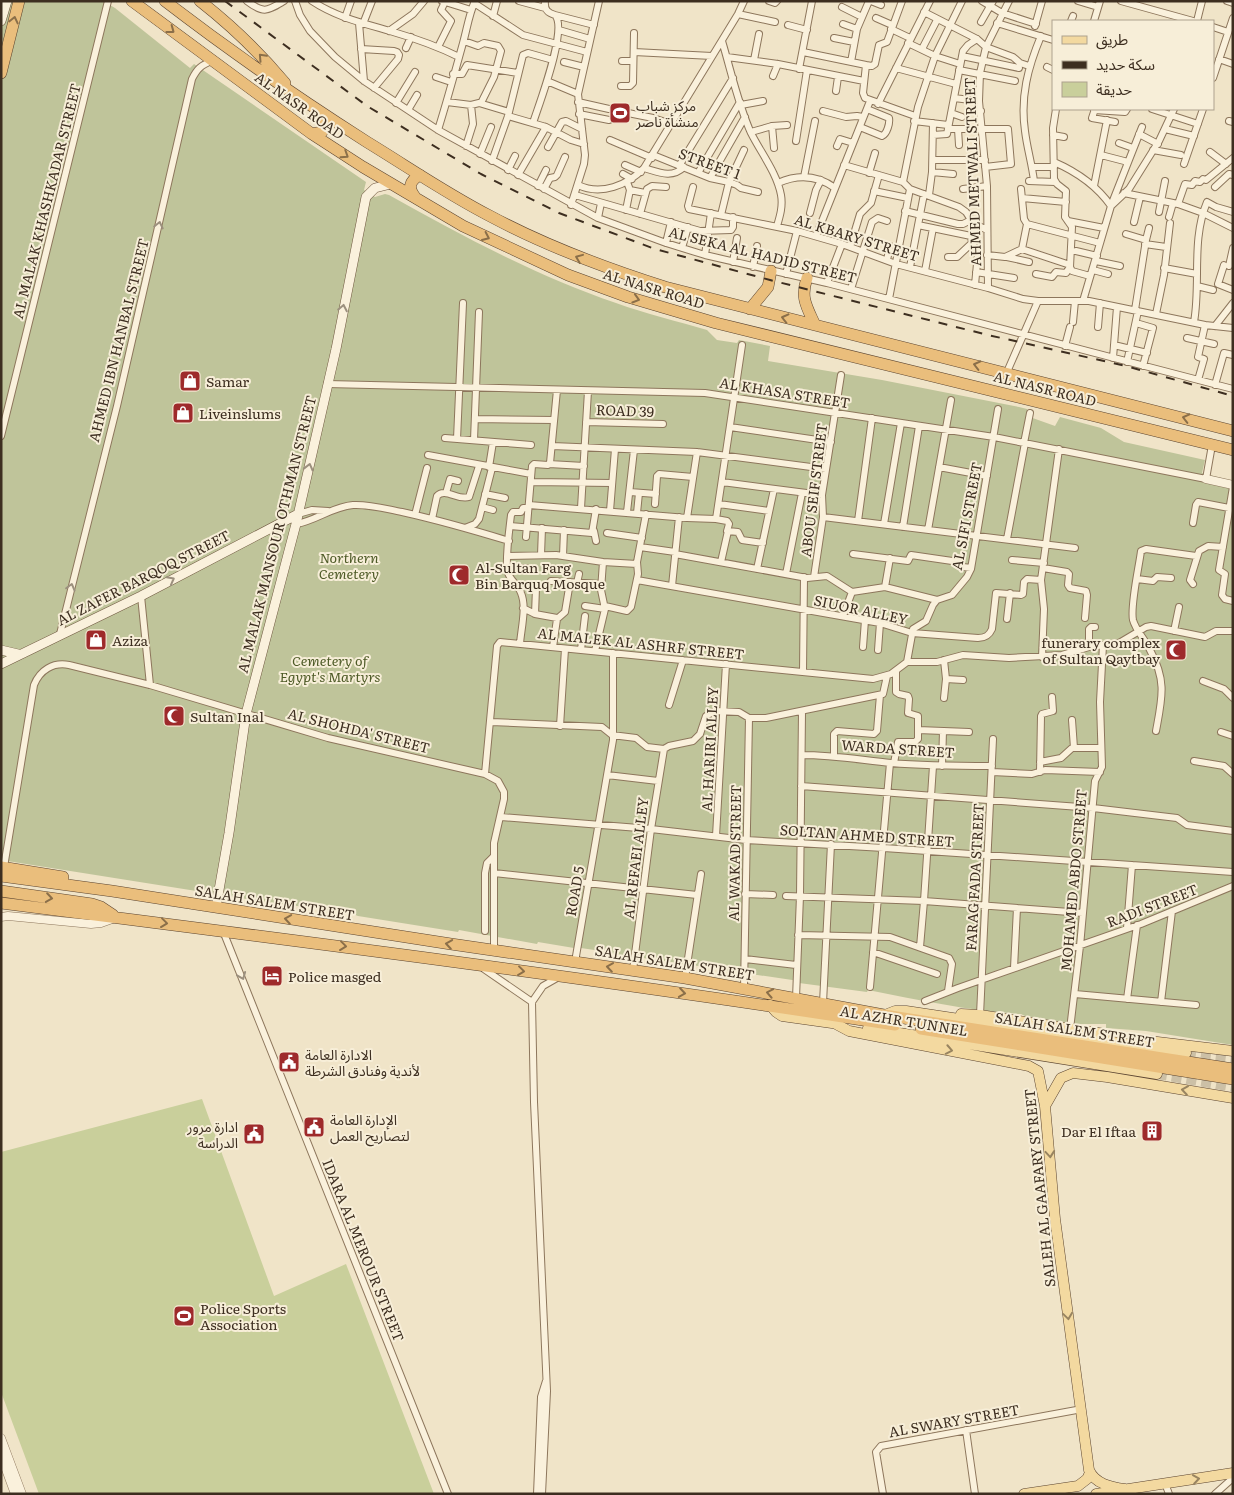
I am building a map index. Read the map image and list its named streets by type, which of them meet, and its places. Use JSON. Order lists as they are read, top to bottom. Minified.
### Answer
{"streets":{"highway":["AL NASR ROAD","SALAH SALEM STREET"],"main road":["AL MALAK MANSOUR OTHMAN STREET","AL ZAFER BARQOQ STREET","AL AZHR TUNNEL","SALEH AL GAAFARY STREET"],"street":["STREET 1","AHMED METWALI STREET","AL MALAK KHASHKADAR STREET","AL KBARY STREET","AL SEKA AL HADID STREET","AHMED IBN HANBAL STREET","AL KHASA STREET","ROAD 39","ABOU SEIF STREET","AL SIFI STREET","SIUOR ALLEY","AL MALEK AL ASHRF STREET","AL SHOHDA' STREET","WARDA STREET","AL HARIRI ALLEY","SOLTAN AHMED STREET","AL WAKAD STREET","AL REFAEI ALLEY","FARAG FADA STREET","MOHAMED ABDO STREET","ROAD 5","RADI STREET","IDARA AL MEROUR STREET","AL SWARY STREET"]},"crossings":[["AL NASR ROAD","AHMED IBN HANBAL STREET"],["AL NASR ROAD","AL MALAK MANSOUR OTHMAN STREET"],["AHMED METWALI STREET","AL KBARY STREET"],["AHMED IBN HANBAL STREET","AL ZAFER BARQOQ STREET"],["AL KHASA STREET","ABOU SEIF STREET"],["AL KHASA STREET","AL SIFI STREET"],["AL KHASA STREET","AL MALAK MANSOUR OTHMAN STREET"],["ABOU SEIF STREET","SIUOR ALLEY"],["ABOU SEIF STREET","AL MALEK AL ASHRF STREET"],["AL MALAK MANSOUR OTHMAN STREET","AL ZAFER BARQOQ STREET"],["AL MALAK MANSOUR OTHMAN STREET","AL SHOHDA' STREET"],["AL MALAK MANSOUR OTHMAN STREET","SALAH SALEM STREET"],["AL MALEK AL ASHRF STREET","AL SHOHDA' STREET"],["AL MALEK AL ASHRF STREET","AL HARIRI ALLEY"],["AL MALEK AL ASHRF STREET","ROAD 5"],["AL SHOHDA' STREET","SOLTAN AHMED STREET"],["AL SHOHDA' STREET","SALAH SALEM STREET"],["WARDA STREET","FARAG FADA STREET"],["WARDA STREET","MOHAMED ABDO STREET"],["AL HARIRI ALLEY","SOLTAN AHMED STREET"],["SOLTAN AHMED STREET","AL WAKAD STREET"],["SOLTAN AHMED STREET","AL REFAEI ALLEY"],["SOLTAN AHMED STREET","FARAG FADA STREET"],["SOLTAN AHMED STREET","MOHAMED ABDO STREET"],["SOLTAN AHMED STREET","ROAD 5"],["AL WAKAD STREET","SALAH SALEM STREET"],["AL REFAEI ALLEY","SALAH SALEM STREET"],["FARAG FADA STREET","RADI STREET"],["MOHAMED ABDO STREET","RADI STREET"],["ROAD 5","SALAH SALEM STREET"],["SALAH SALEM STREET","AL AZHR TUNNEL"],["SALAH SALEM STREET","IDARA AL MEROUR STREET"],["AL AZHR TUNNEL","SALEH AL GAAFARY STREET"],["SALEH AL GAAFARY STREET","AL SWARY STREET"]],"one_way":["AHMED IBN HANBAL STREET","AL MALAK MANSOUR OTHMAN STREET","AL ZAFER BARQOQ STREET","SALEH AL GAAFARY STREET","IDARA AL MEROUR STREET"],"parks":["Northern Cemetery","Cemetery of Egypt's Martyrs"],"places":{"sports":["مركز شباب منشأة ناصر","Police Sports Association"],"shop":["Samar","Liveinslums","Aziza"],"mosque":["Al-Sultan Farg Bin Barquq Mosque","funerary complex of Sultan Qaytbay","Sultan Inal"],"hotel":["Police masged"],"public building":["الادارة العامة لأندية وفنادق الشرطة","الإدارة العامة لتصاريح العمل","ادارة مرور الدراسة"],"building":["Dar El Iftaa"]},"legend":["طريق","سكة حديد","حديقة"]}
